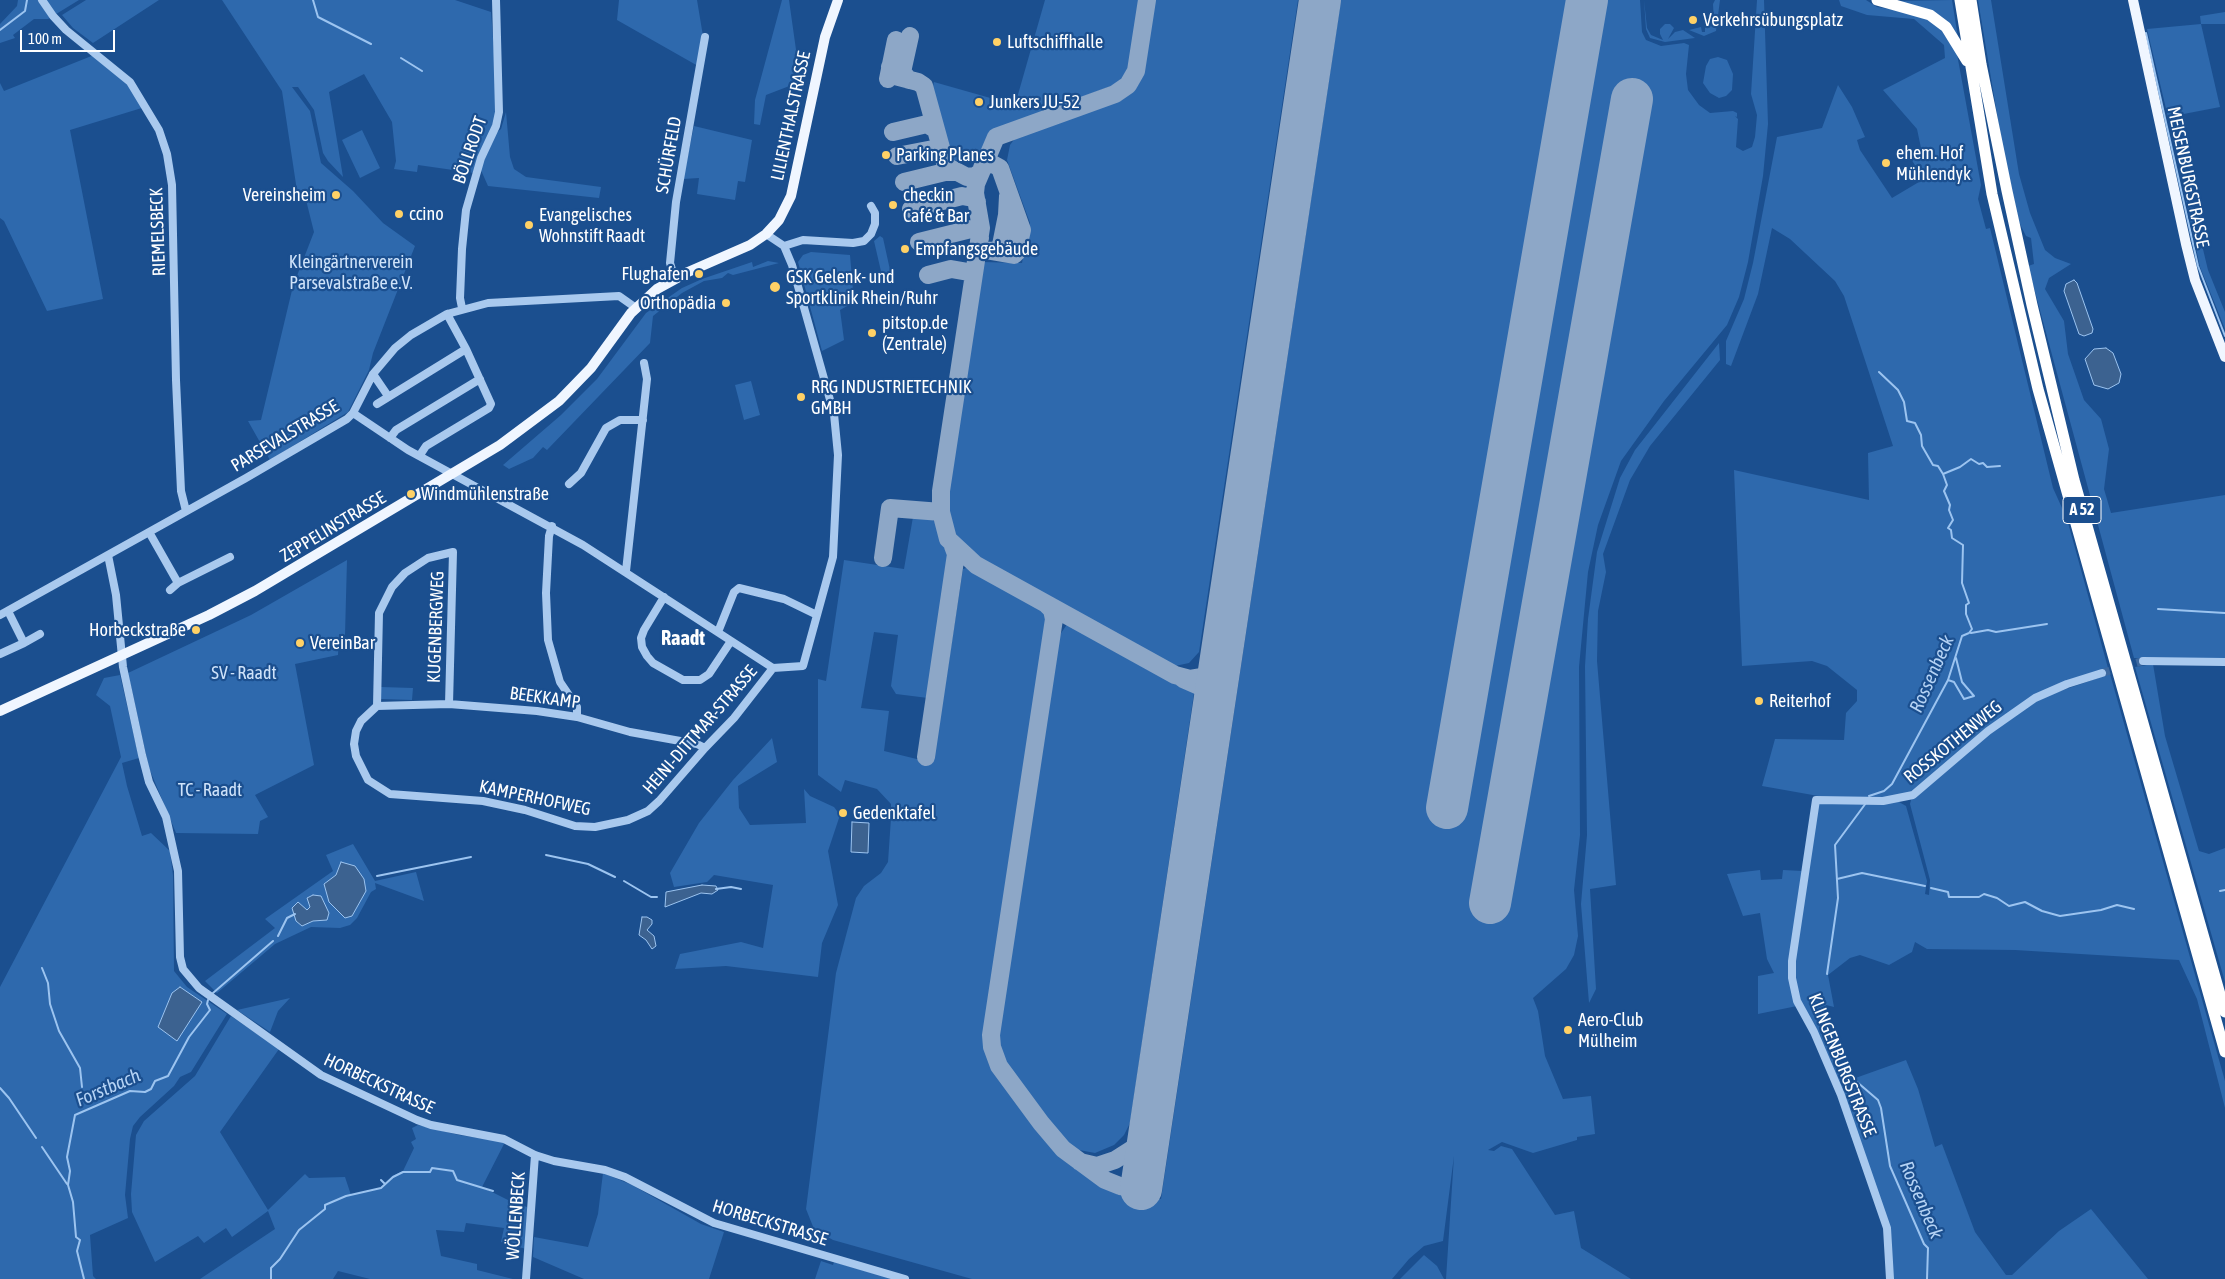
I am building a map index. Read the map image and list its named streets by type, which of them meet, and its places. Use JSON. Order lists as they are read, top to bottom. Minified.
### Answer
{"streets":{"highway":["A 52"],"main road":["LILIENTHALSTRASSE","MEISENBURGSTRASSE","ZEPPELINSTRASSE"],"street":["BÖLLRODT","SCHÜRFELD","RIEMELSBECK","PARSEVALSTRASSE","KUGENBERGWEG","BEEKKAMP","HEINI-DITTMAR-STRASSE","ROSSKOTHENWEG","KAMPERHOFWEG","KLINGENBURGSTRASSE","HORBECKSTRASSE","WÖLLENBECK"]},"crossings":[["LILIENTHALSTRASSE","ZEPPELINSTRASSE"],["BÖLLRODT","PARSEVALSTRASSE"],["SCHÜRFELD","ZEPPELINSTRASSE"],["RIEMELSBECK","PARSEVALSTRASSE"],["PARSEVALSTRASSE","ZEPPELINSTRASSE"],["PARSEVALSTRASSE","HORBECKSTRASSE"],["ZEPPELINSTRASSE","HORBECKSTRASSE"],["KUGENBERGWEG","BEEKKAMP"],["KUGENBERGWEG","KAMPERHOFWEG"],["BEEKKAMP","HEINI-DITTMAR-STRASSE"],["BEEKKAMP","KAMPERHOFWEG"],["HEINI-DITTMAR-STRASSE","KAMPERHOFWEG"],["ROSSKOTHENWEG","KLINGENBURGSTRASSE"],["HORBECKSTRASSE","WÖLLENBECK"]],"districts":["Raadt"],"water":["Rossenbeck","Forstbach"],"parks":["Kleingärtnerverein Parsevalstraße e.V.","SV - Raadt","TC - Raadt"],"places":["Verkehrsübungsplatz","Luftschiffhalle","Junkers JU-52","Parking Planes","ehem. Hof Mühlendyk","Vereinsheim","checkin Café & Bar","ccino","Evangelisches Wohnstift Raadt","Empfangsgebäude","Flughafen","GSK Gelenk- und Sportklinik Rhein/Ruhr","Orthopädia","pitstop.de (Zentrale)","RRG INDUSTRIETECHNIK GMBH","Windmühlenstraße","Horbeckstraße","VereinBar","Reiterhof","Gedenktafel","Aero-Club Mülheim"],"scale_bar":"100 m"}
